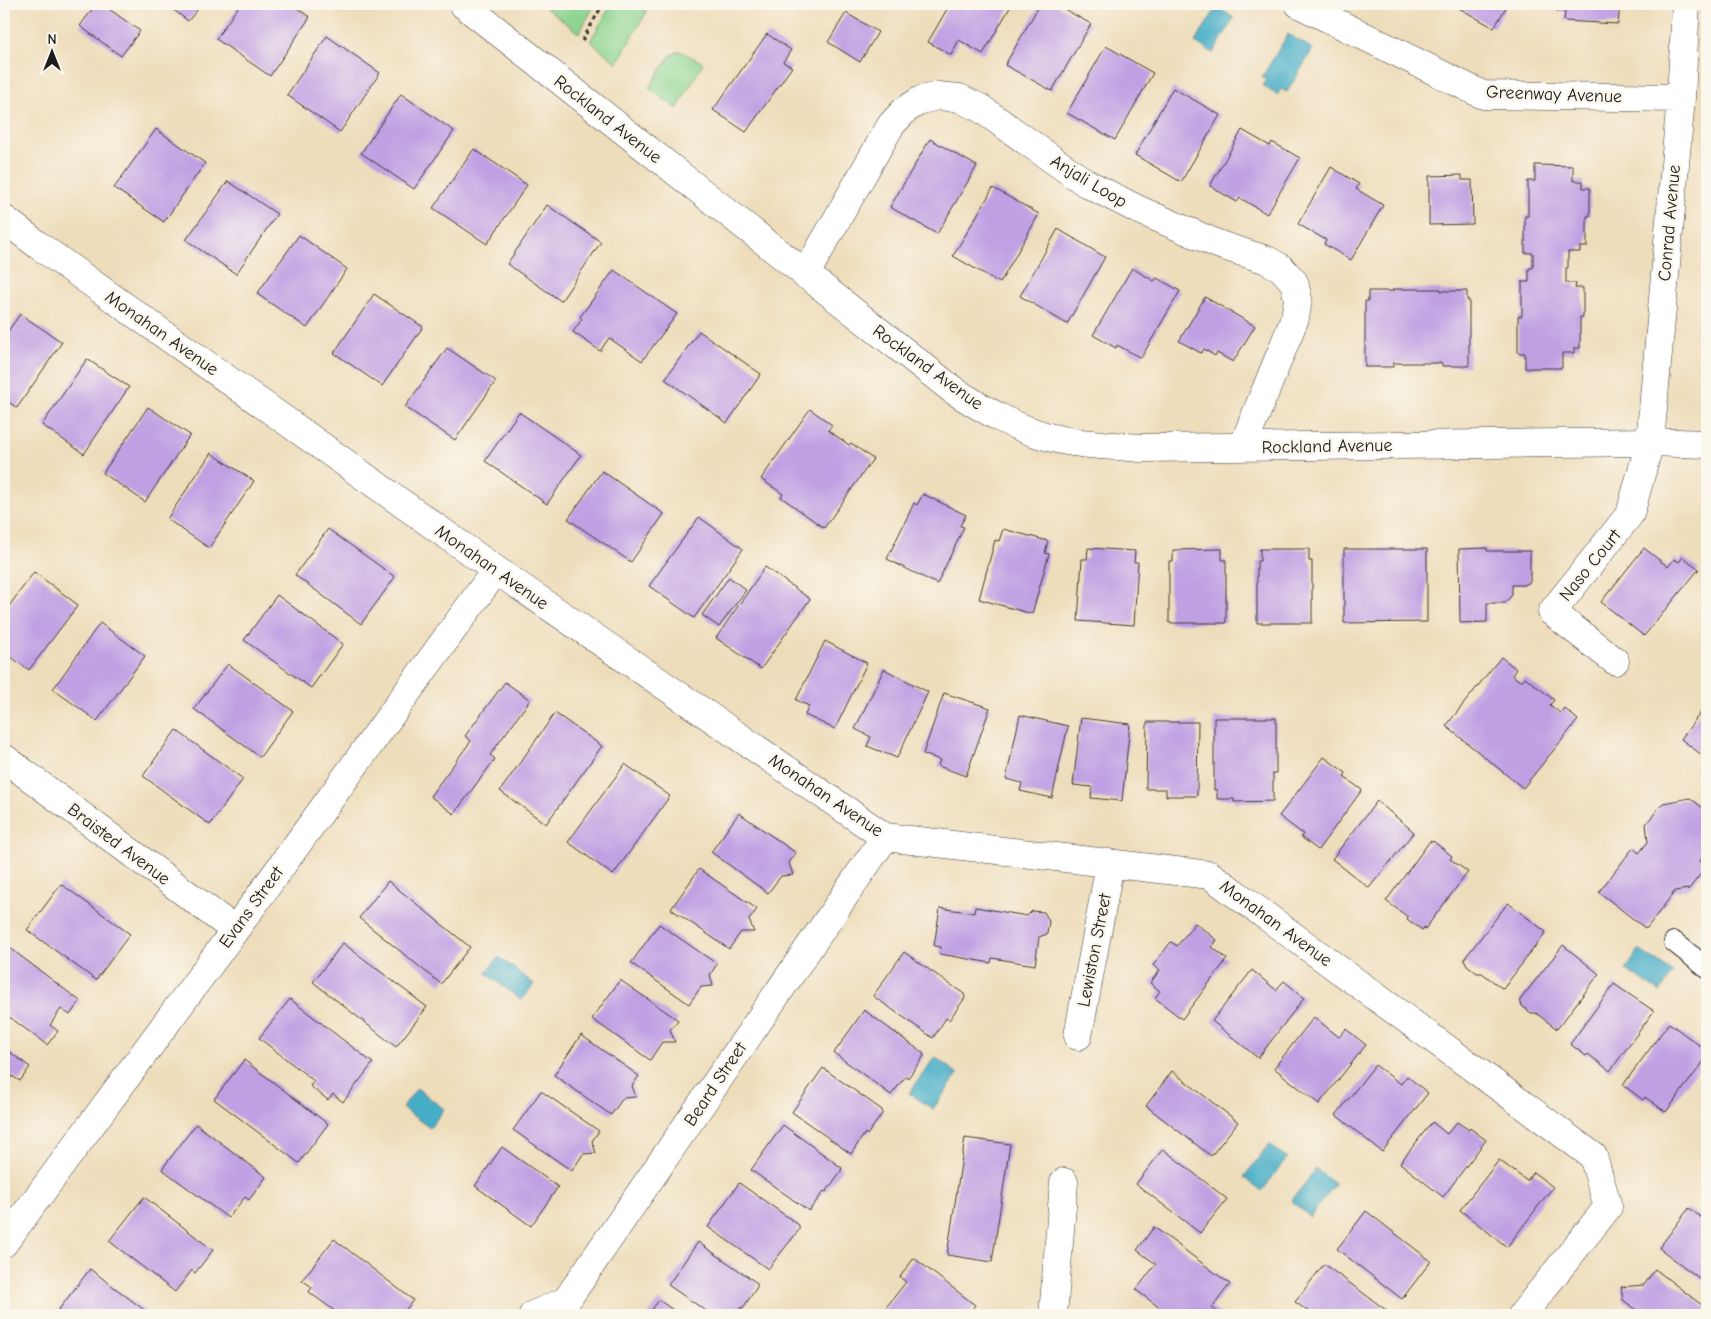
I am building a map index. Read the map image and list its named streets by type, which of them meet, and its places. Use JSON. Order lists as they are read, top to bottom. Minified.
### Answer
{"streets":{"street":["Greenway Avenue","Rockland Avenue","Anjali Loop","Conrad Avenue","Monahan Avenue","Naso Court","Braisted Avenue","Evans Street","Lewiston Street","Beard Street"]},"crossings":[["Greenway Avenue","Conrad Avenue"],["Rockland Avenue","Anjali Loop"],["Rockland Avenue","Conrad Avenue"],["Rockland Avenue","Naso Court"],["Conrad Avenue","Naso Court"],["Monahan Avenue","Evans Street"],["Monahan Avenue","Lewiston Street"],["Monahan Avenue","Beard Street"],["Braisted Avenue","Evans Street"]],"north":"top"}
